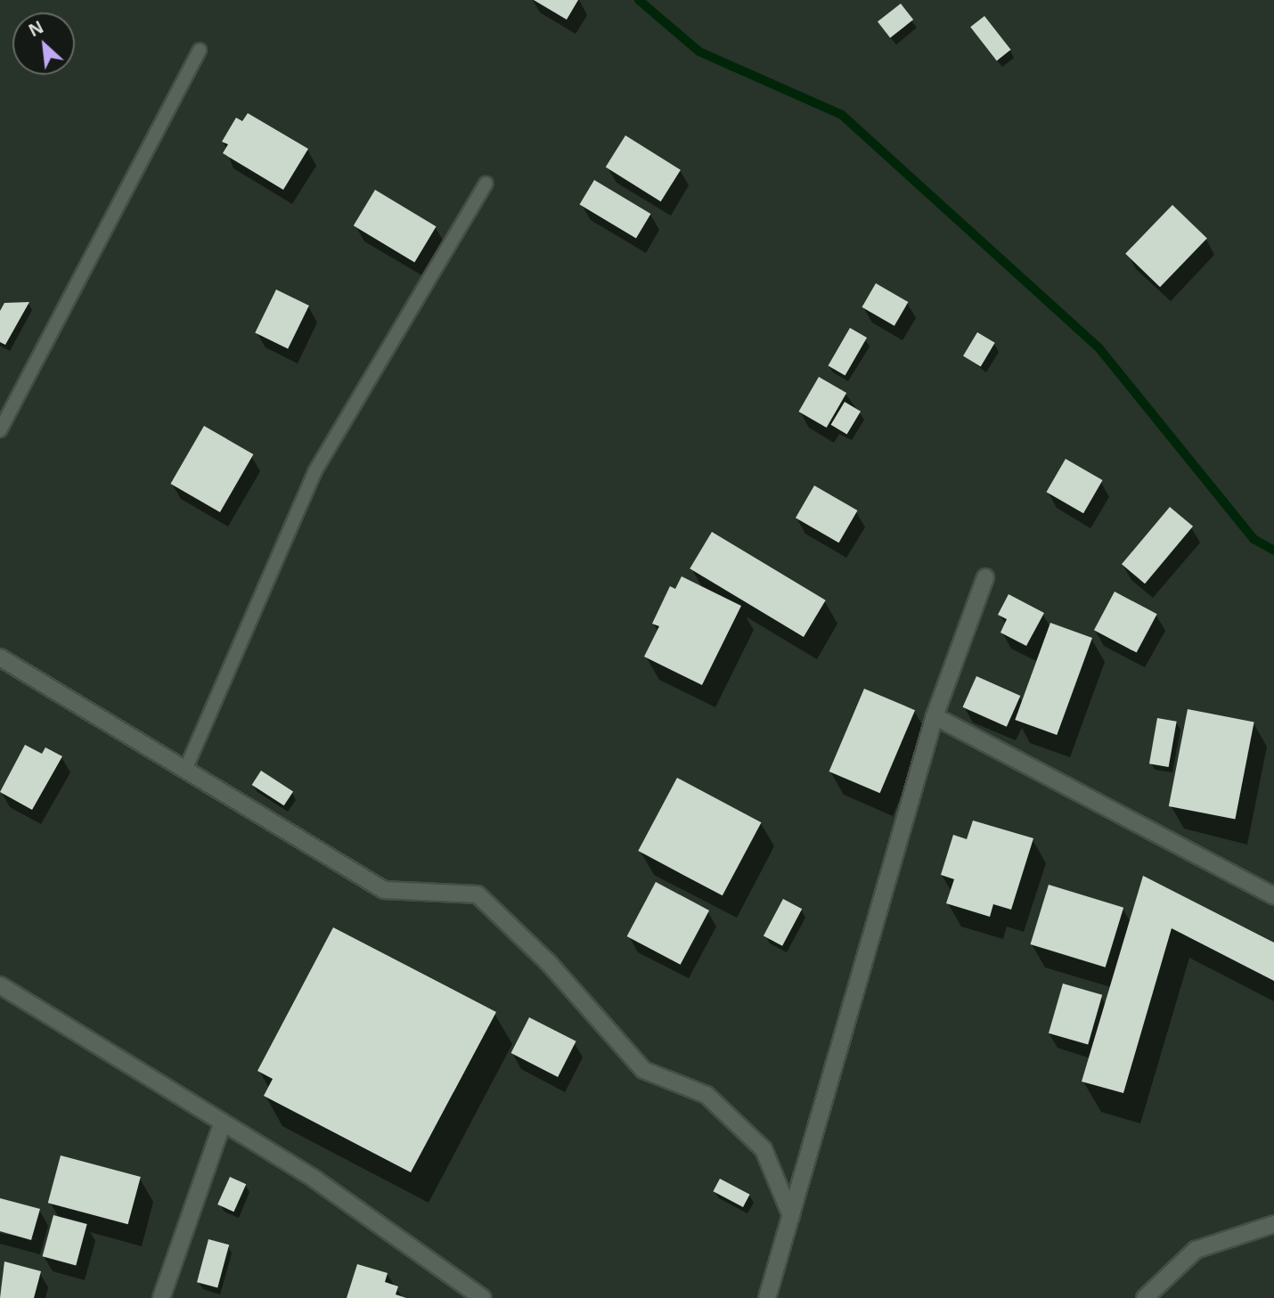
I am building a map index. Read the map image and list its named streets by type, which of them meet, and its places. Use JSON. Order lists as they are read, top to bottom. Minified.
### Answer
{"north":"top left"}
